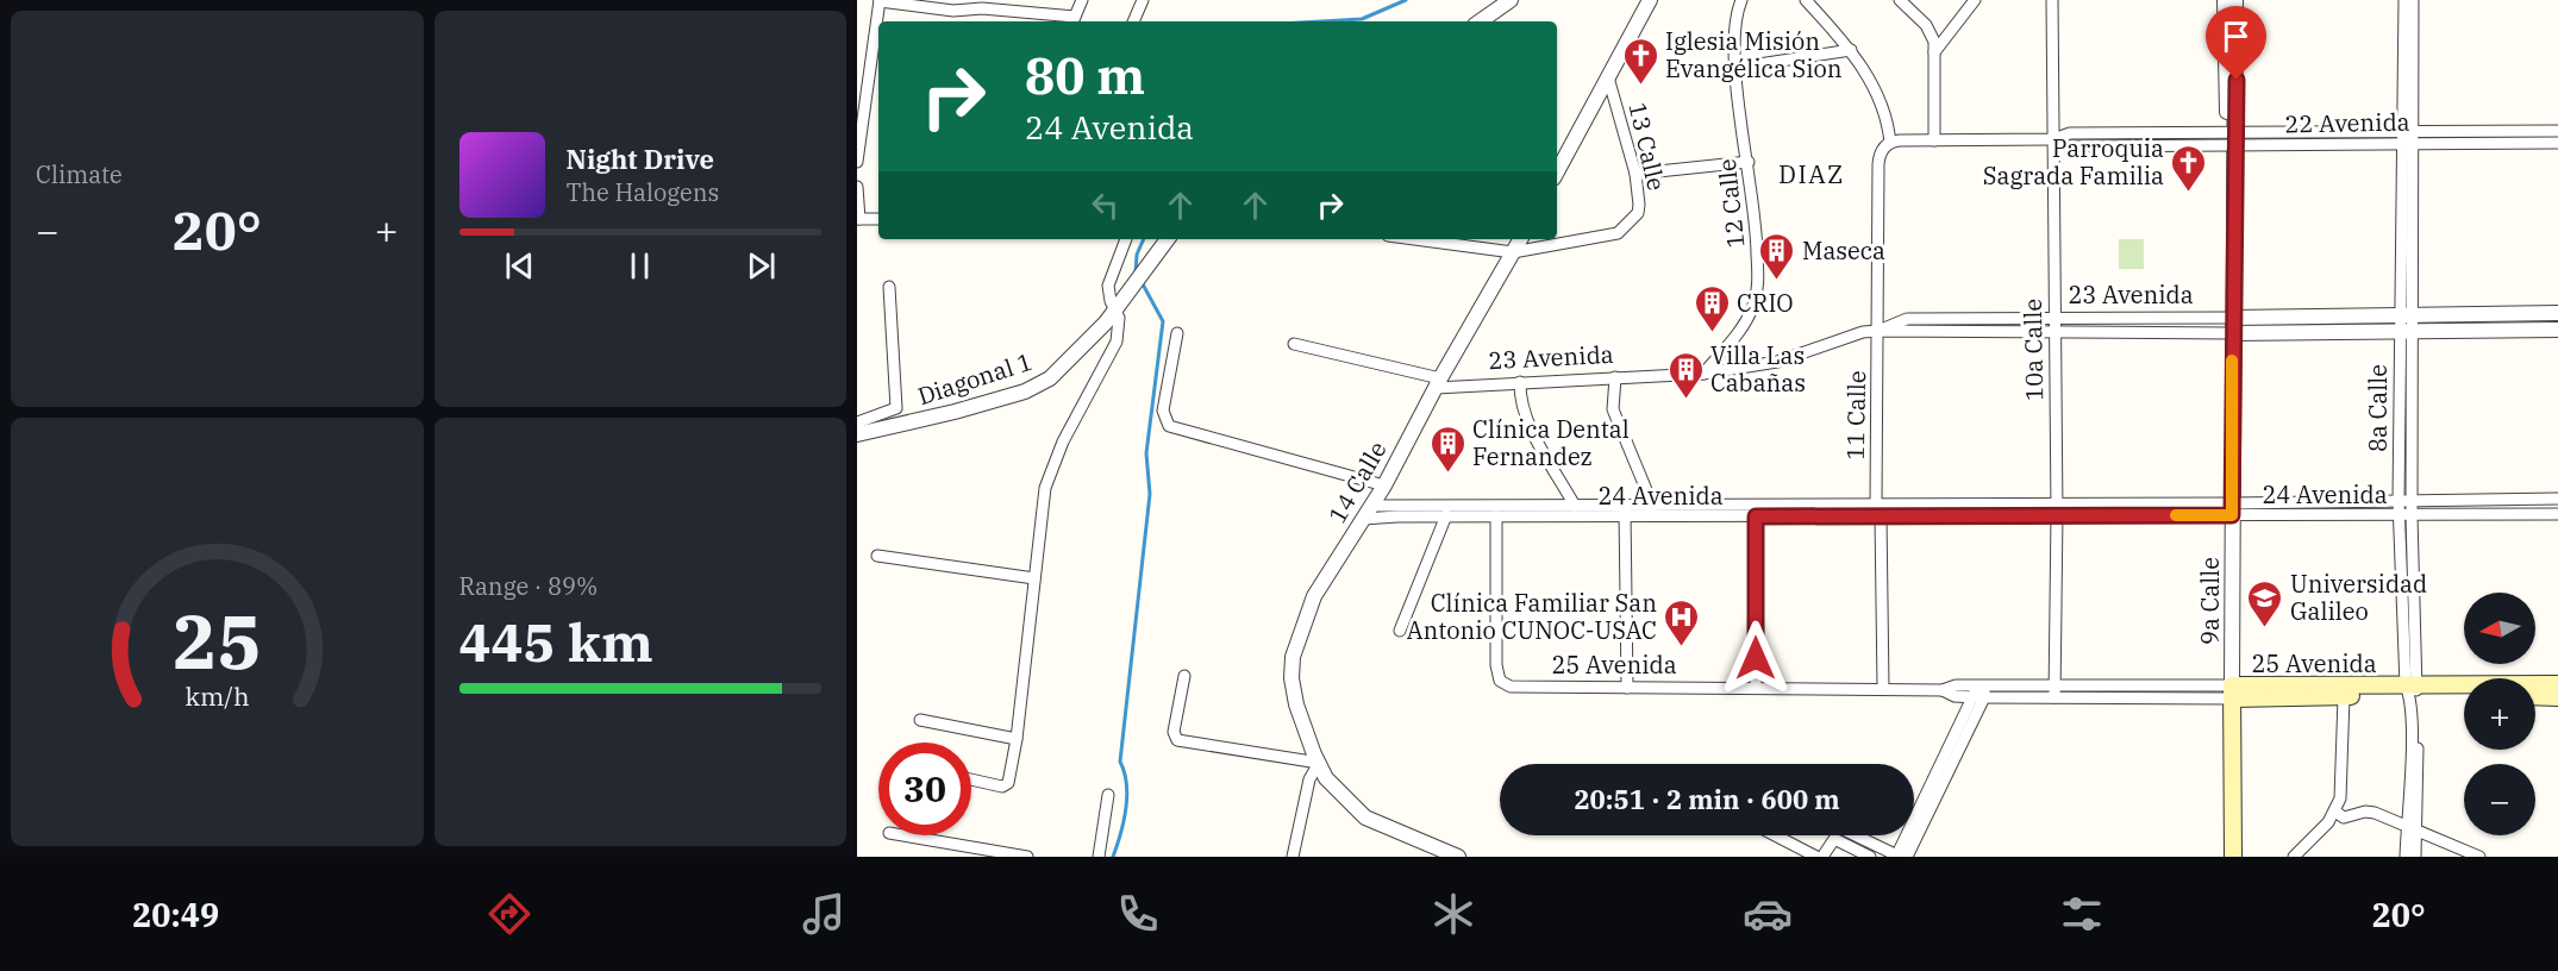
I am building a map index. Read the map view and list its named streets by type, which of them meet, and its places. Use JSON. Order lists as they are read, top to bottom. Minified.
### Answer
{"streets":{"main road":["9a Calle","25 Avenida"],"street":["22 Avenida","13 Calle","12 Calle","23 Avenida","10a Calle","Diagonal 1","8a Calle","11 Calle","14 Calle","24 Avenida"]},"crossings":[["22 Avenida","10a Calle"],["22 Avenida","8a Calle"],["22 Avenida","11 Calle"],["22 Avenida","9a Calle"],["13 Calle","14 Calle"],["12 Calle","23 Avenida"],["23 Avenida","10a Calle"],["23 Avenida","8a Calle"],["23 Avenida","11 Calle"],["23 Avenida","14 Calle"],["23 Avenida","9a Calle"],["10a Calle","24 Avenida"],["10a Calle","25 Avenida"],["8a Calle","24 Avenida"],["8a Calle","25 Avenida"],["11 Calle","24 Avenida"],["11 Calle","25 Avenida"],["14 Calle","24 Avenida"],["24 Avenida","9a Calle"],["24 Avenida","25 Avenida"],["9a Calle","25 Avenida"]],"districts":["DIAZ"],"places":{"church":["Iglesia Misión Evangélica Sion","Parroquia Sagrada Familia"],"building":["Maseca","CRIO","Villa Las Cabañas","Clínica Dental Fernandez"],"school or university":["Universidad Galileo"],"hospital":["Clínica Familiar San Antonio CUNOC-USAC"]},"north":"left","page":{"tile":["Climate",["Range · 89%","445 km"]],"turn":["80 m","24 Avenida"],"song":["Night Drive","The Halogens"],"heat":["−","20°","+"],"map_buttons":["+","−"],"limit":"30","trip":"20:51 · 2 min · 600 m","tabs":["20:49","20°"],"gauge":["25","km/h"]}}
